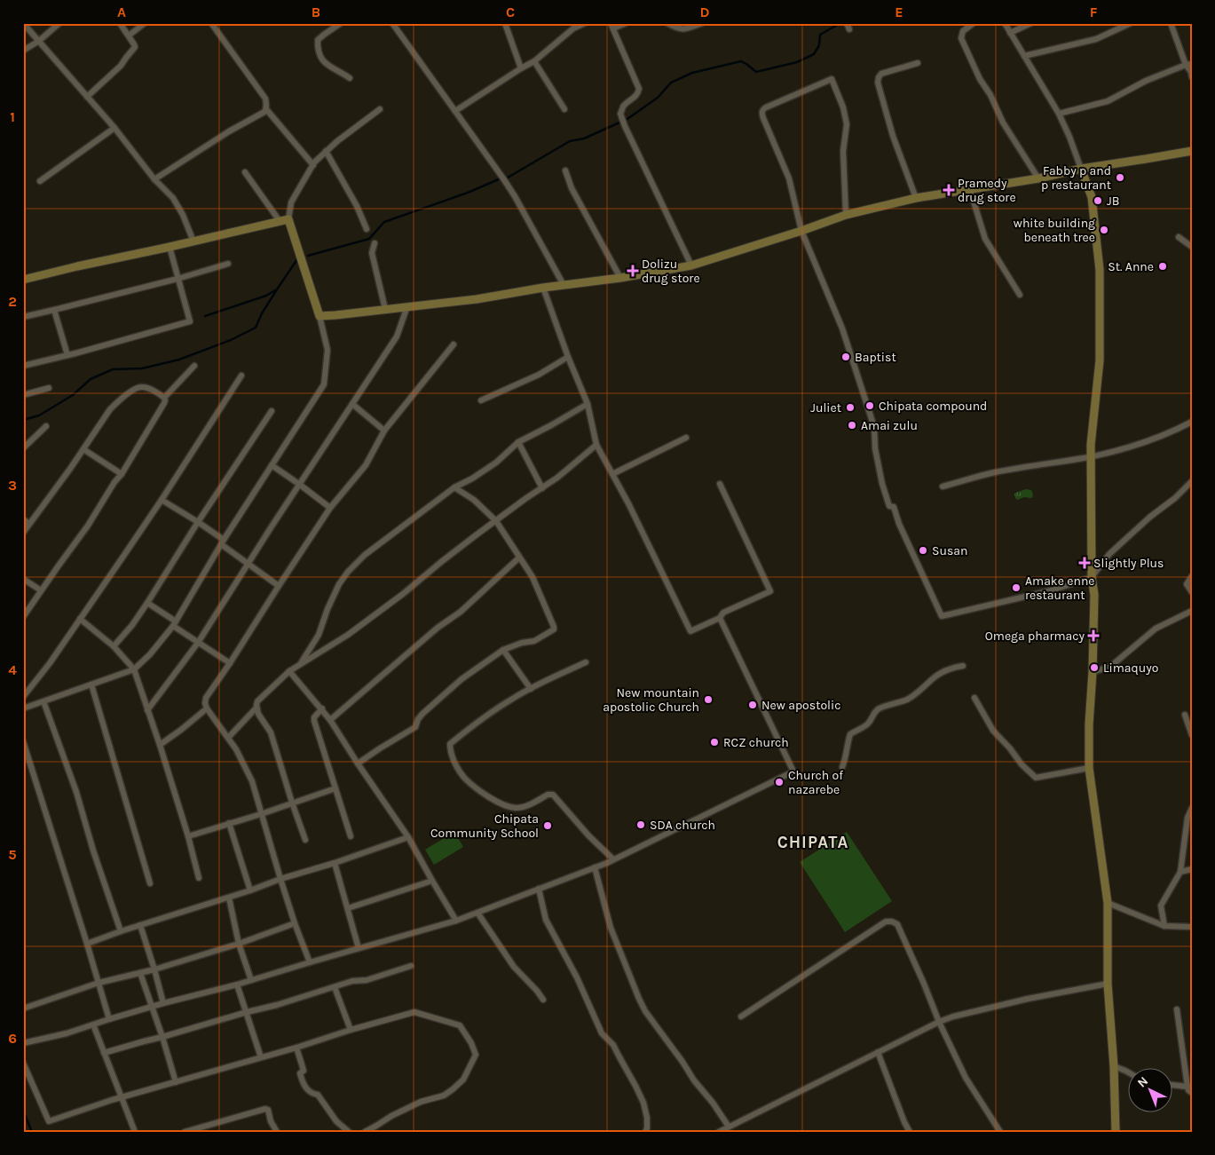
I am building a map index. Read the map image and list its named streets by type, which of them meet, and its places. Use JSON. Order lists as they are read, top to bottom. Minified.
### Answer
{"districts":["CHIPATA"],"places":{"other":["Fabby p and p restaurant","JB","white building beneath tree","St. Anne","Baptist","Chipata compound","Juliet","Amai zulu","Susan","Amake enne restaurant","Limaquyo","New mountain apostolic Church","New apostolic","RCZ church","Church of nazarebe","SDA church","Chipata Community School"],"health":["Pramedy drug store","Dolizu drug store","Slightly Plus","Omega pharmacy"]},"north":"top left","grid":{"columns":["A","B","C","D","E","F"],"rows":["1","2","3","4","5","6"]}}
